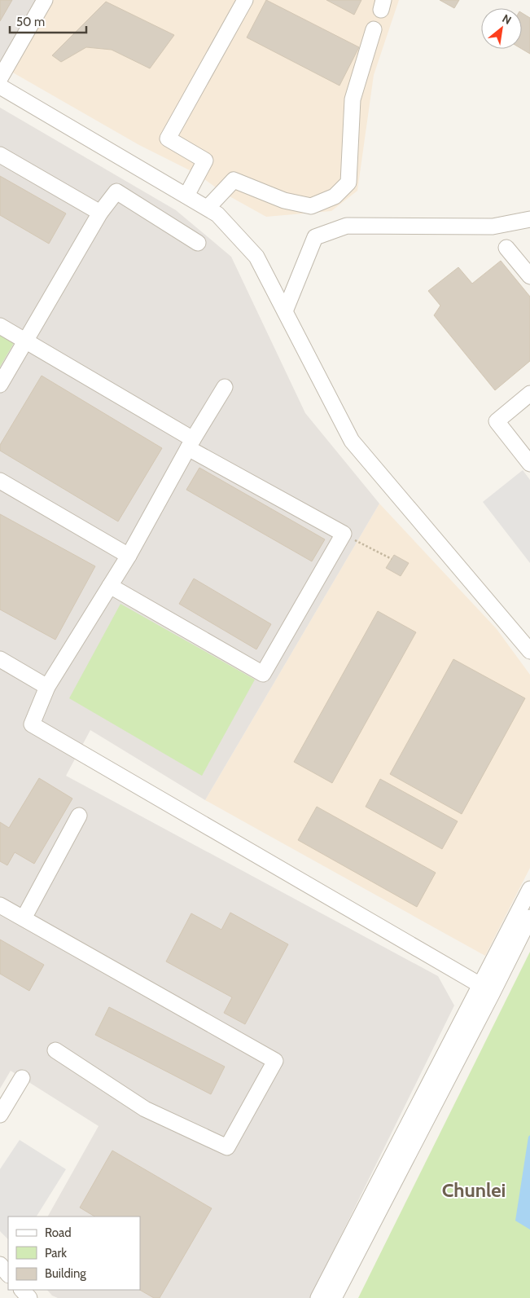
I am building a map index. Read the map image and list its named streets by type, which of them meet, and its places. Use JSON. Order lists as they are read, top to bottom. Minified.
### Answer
{"districts":["Chunlei"],"legend":["Road","Park","Building"],"scale_bar":"50 m","north":"top right"}
